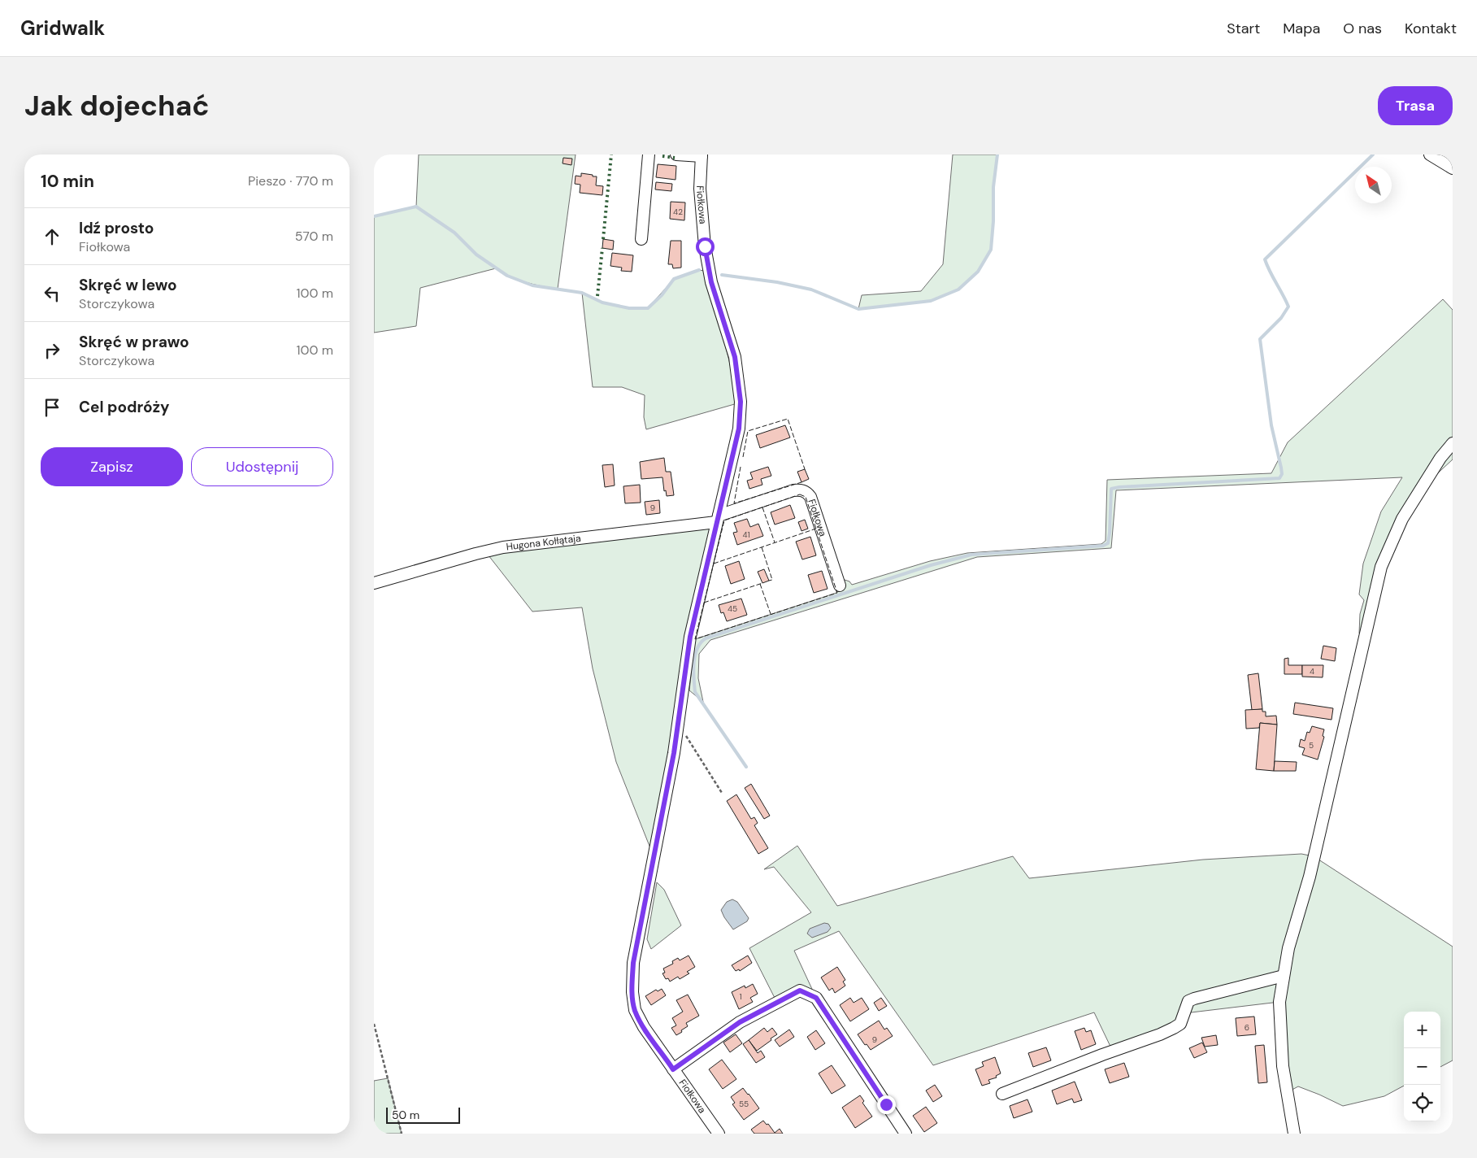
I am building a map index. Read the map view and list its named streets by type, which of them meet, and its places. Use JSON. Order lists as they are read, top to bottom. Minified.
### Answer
{"streets":{"street":["Fiołkowa","Hugona Kołłątaja"]},"crossings":[["Fiołkowa","Hugona Kołłątaja"]],"house_numbers":["42","9","41","45","4","5","1","6","9","55"],"scale_bar":"50 m","north":"top left","page":{"header":"Gridwalk","nav":["Start","Mapa","O nas","Kontakt"],"buttons":["Trasa",["Zapisz","Udostępnij"]],"title":"Jak dojechać","heading":["10 min","Pieszo · 770 m"],"list":[["Idź prosto","Fiołkowa","570 m"],["Skręć w lewo","Storczykowa","100 m"],["Skręć w prawo","Storczykowa","100 m"],"Cel podróży"],"map_buttons":["+","−"],"scale":"50 m"}}
